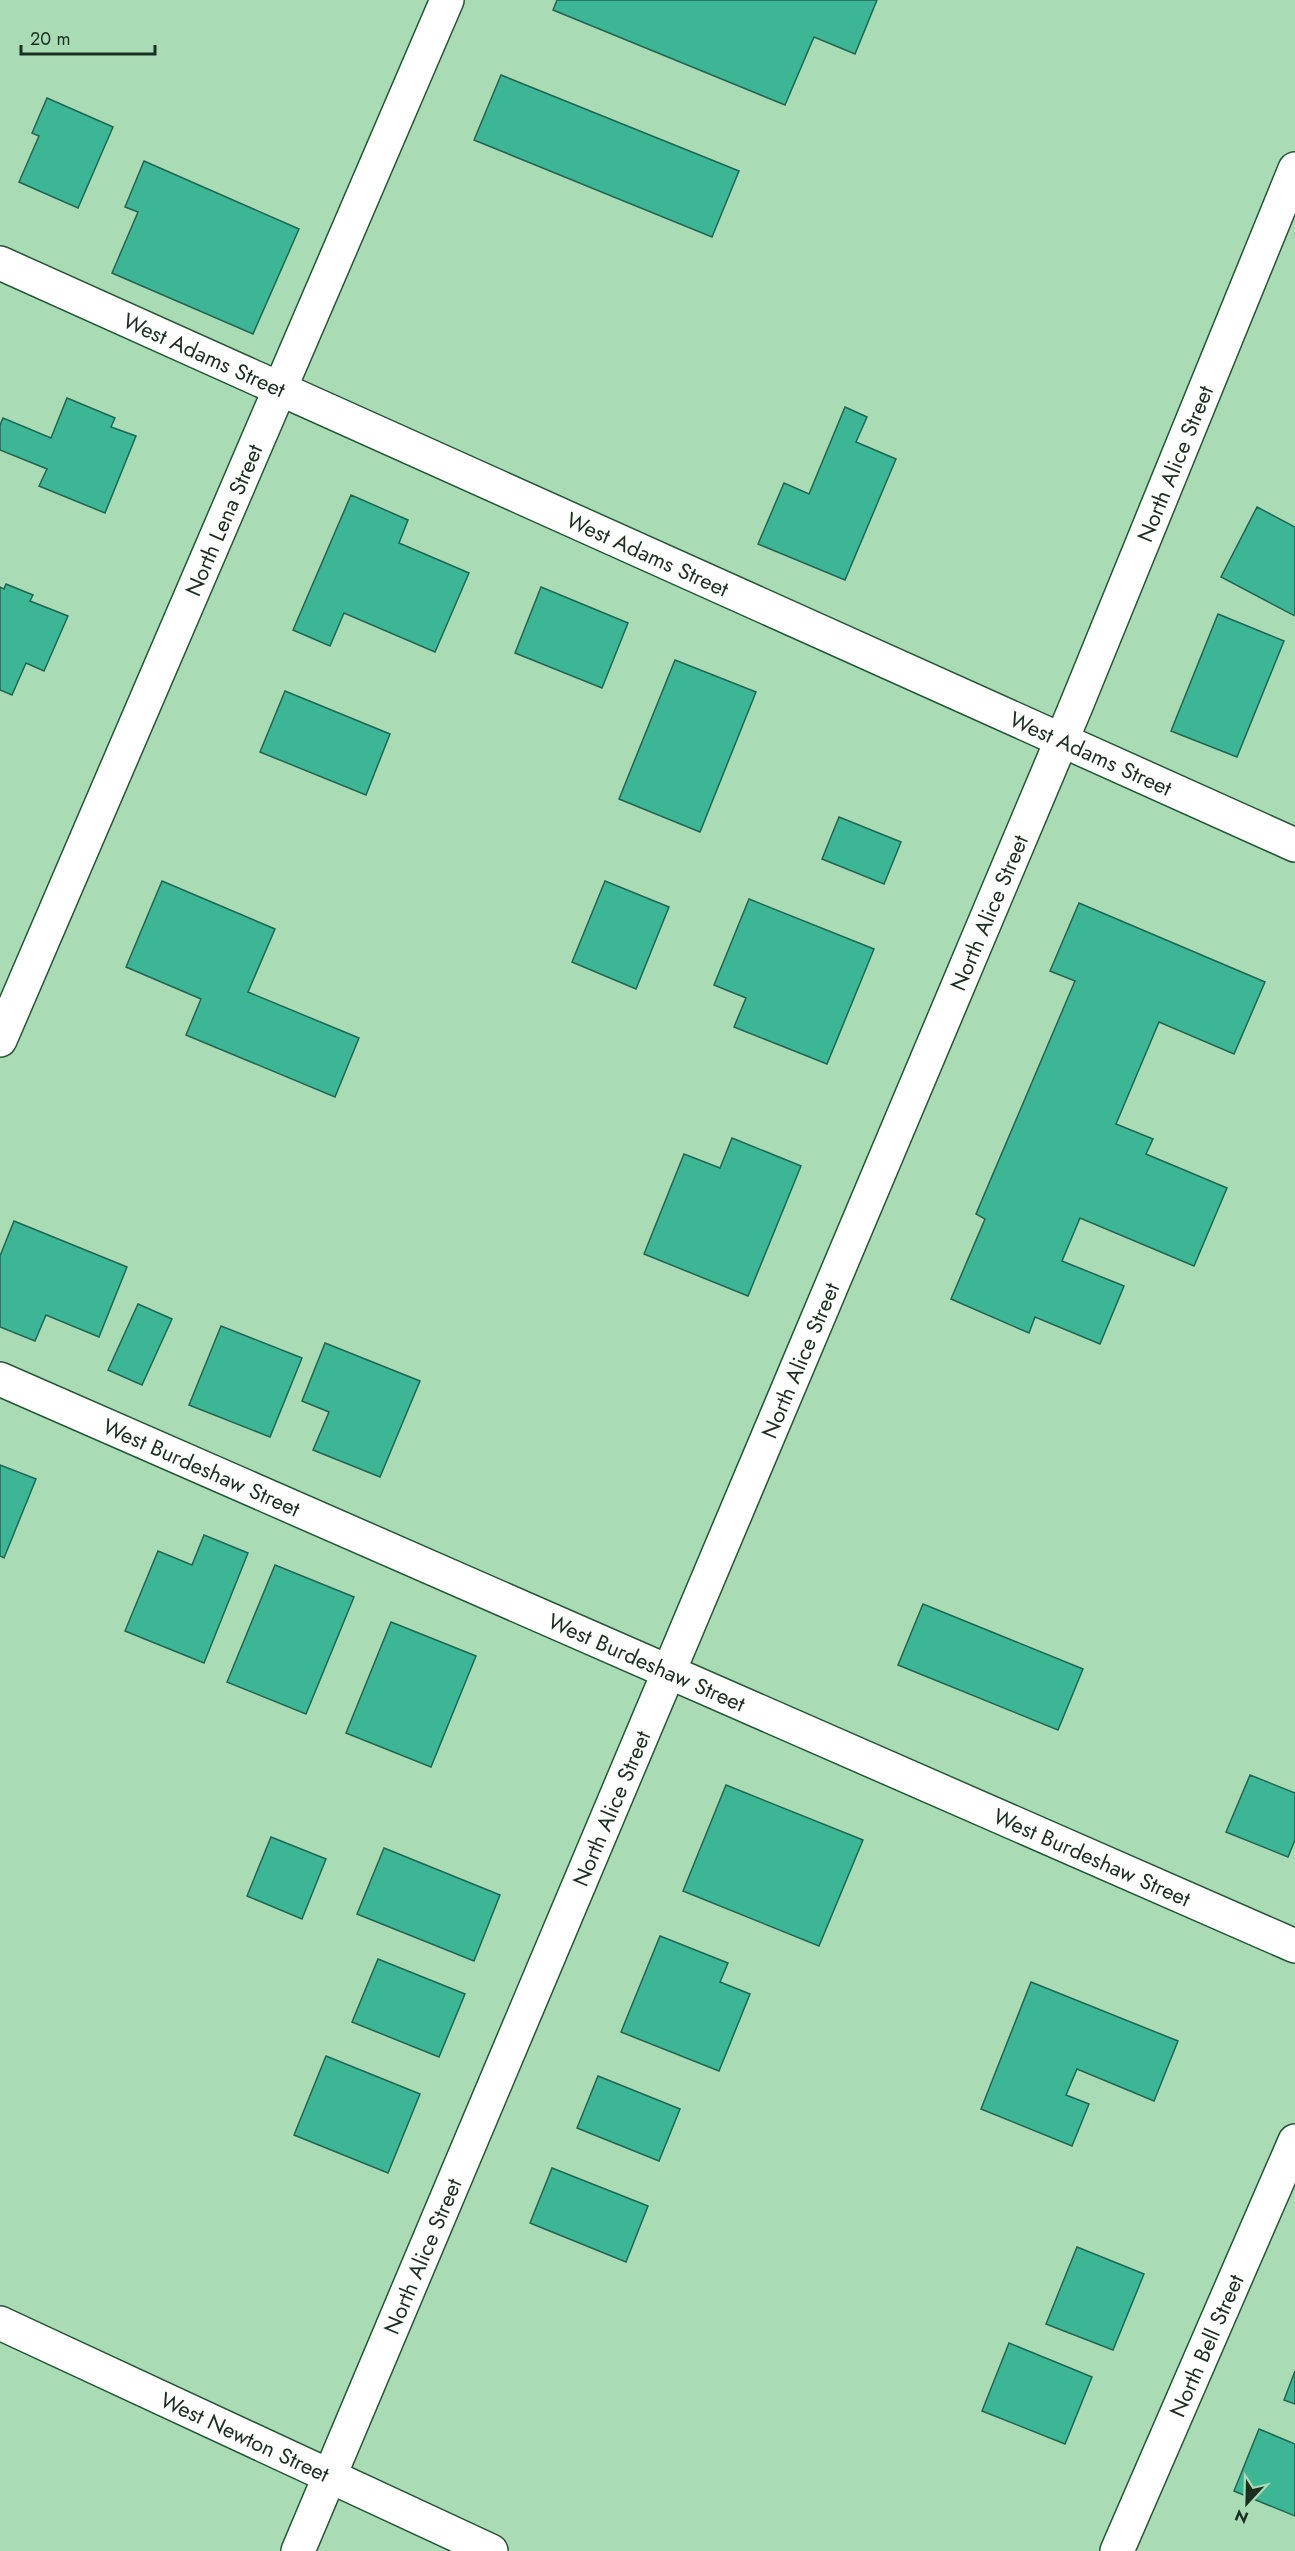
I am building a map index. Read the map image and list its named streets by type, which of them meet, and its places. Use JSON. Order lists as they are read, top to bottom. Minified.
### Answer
{"streets":{"street":["West Adams Street","North Alice Street","North Lena Street","West Burdeshaw Street","North Bell Street","West Newton Street"]},"crossings":[["West Adams Street","North Alice Street"],["West Adams Street","North Lena Street"],["North Alice Street","West Burdeshaw Street"],["North Alice Street","West Newton Street"]],"scale_bar":"20 m","north":"bottom"}
